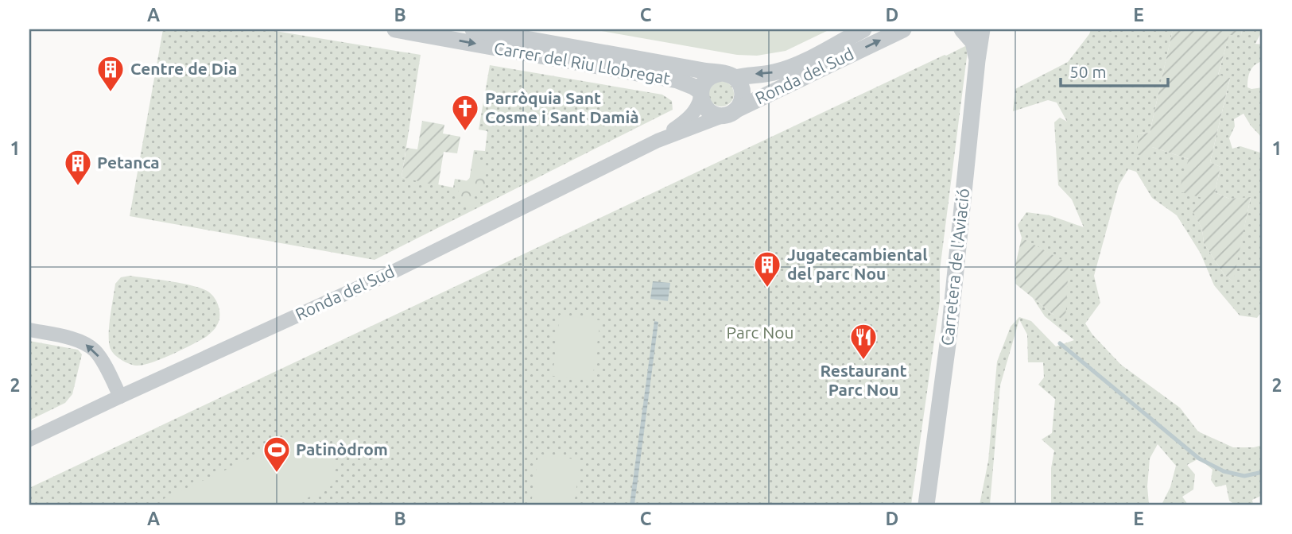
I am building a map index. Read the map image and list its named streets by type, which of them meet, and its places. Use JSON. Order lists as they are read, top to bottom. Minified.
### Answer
{"streets":{"street":["Carrer del Riu Llobregat","Ronda del Sud","Carretera de l'Aviació"]},"crossings":[["Carrer del Riu Llobregat","Ronda del Sud"]],"parks":["Parc Nou"],"places":{"building":["Centre de Dia","Petanca","Jugatecambiental del parc Nou"],"church":["Parròquia Sant Cosme i Sant Damià"],"restaurant":["Restaurant Parc Nou"],"sports":["Patinòdrom"]},"scale_bar":"50 m","grid":{"columns":["A","B","C","D","E"],"rows":["1","2"]}}
